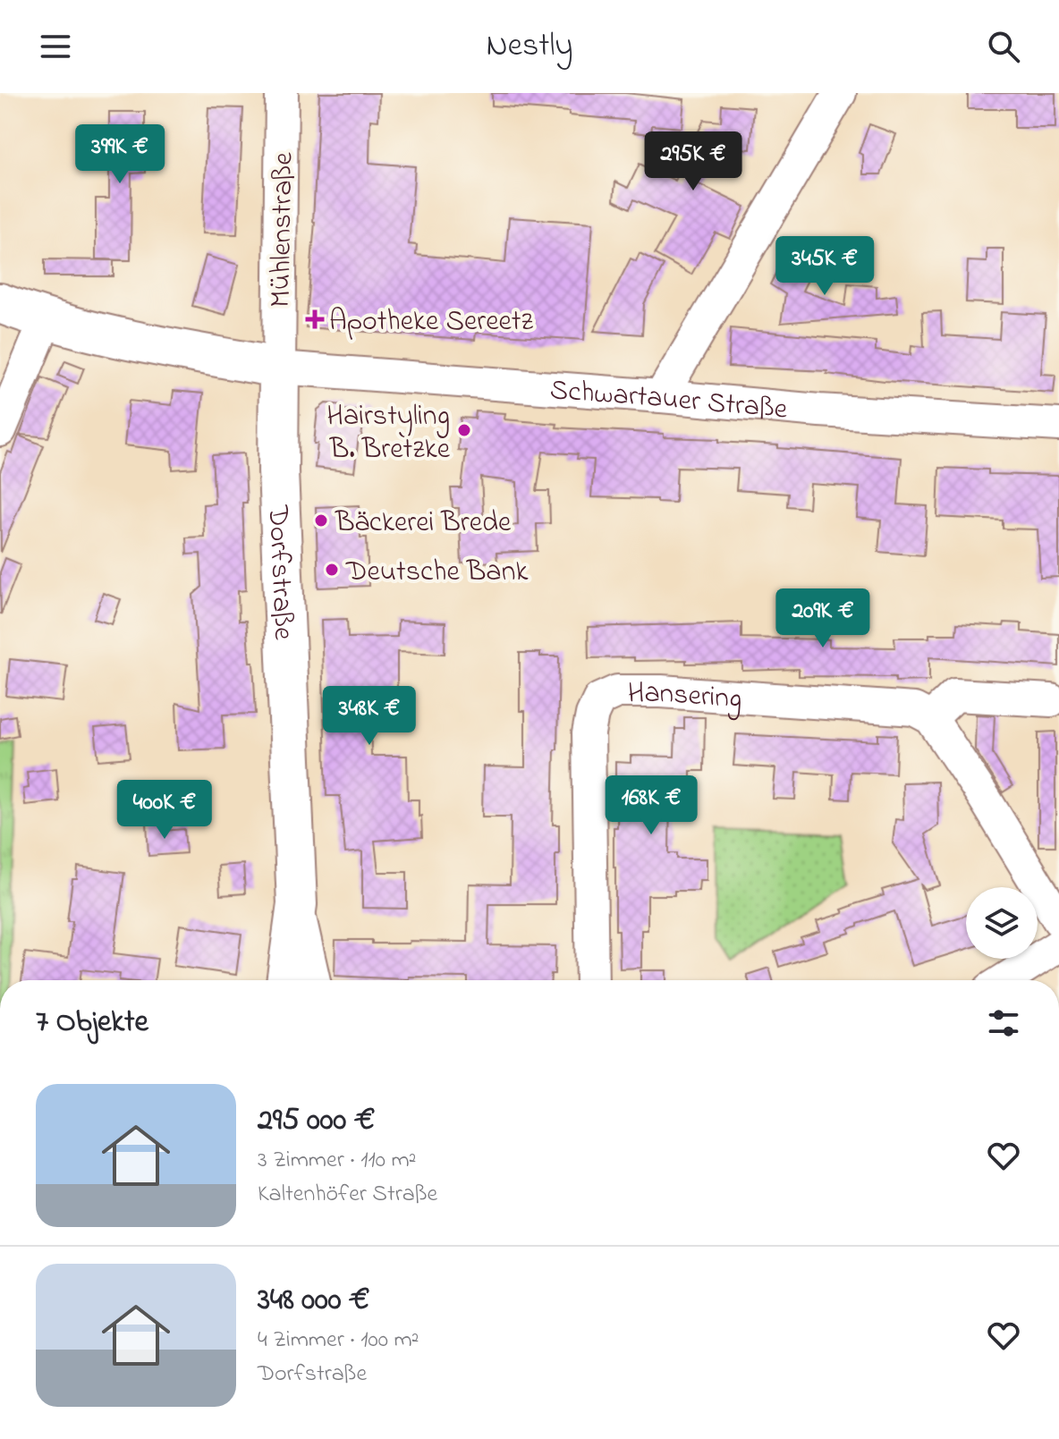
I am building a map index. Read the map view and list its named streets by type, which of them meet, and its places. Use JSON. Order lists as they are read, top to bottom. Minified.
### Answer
{"streets":{"main road":["Dorfstraße"],"street":["Mühlenstraße","Schwartauer Straße","Hansering"]},"crossings":[["Mühlenstraße","Schwartauer Straße"],["Mühlenstraße","Dorfstraße"],["Schwartauer Straße","Dorfstraße"]],"places":{"health":["Apotheke Sereetz"],"other":["Hairstyling B. Bretzke","Bäckerei Brede","Deutsche Bank"]},"page":{"header":"Nestly","price":["399K €","295K €","345K €","209K €","348K €","168K €","400K €"],"heading":"7 Objekte","list":[{"name":"295 000 €","note":"3 Zimmer · 110 m² · Kaltenhöfer Straße"},{"name":"348 000 €","note":"4 Zimmer · 100 m² · Dorfstraße"}]}}
